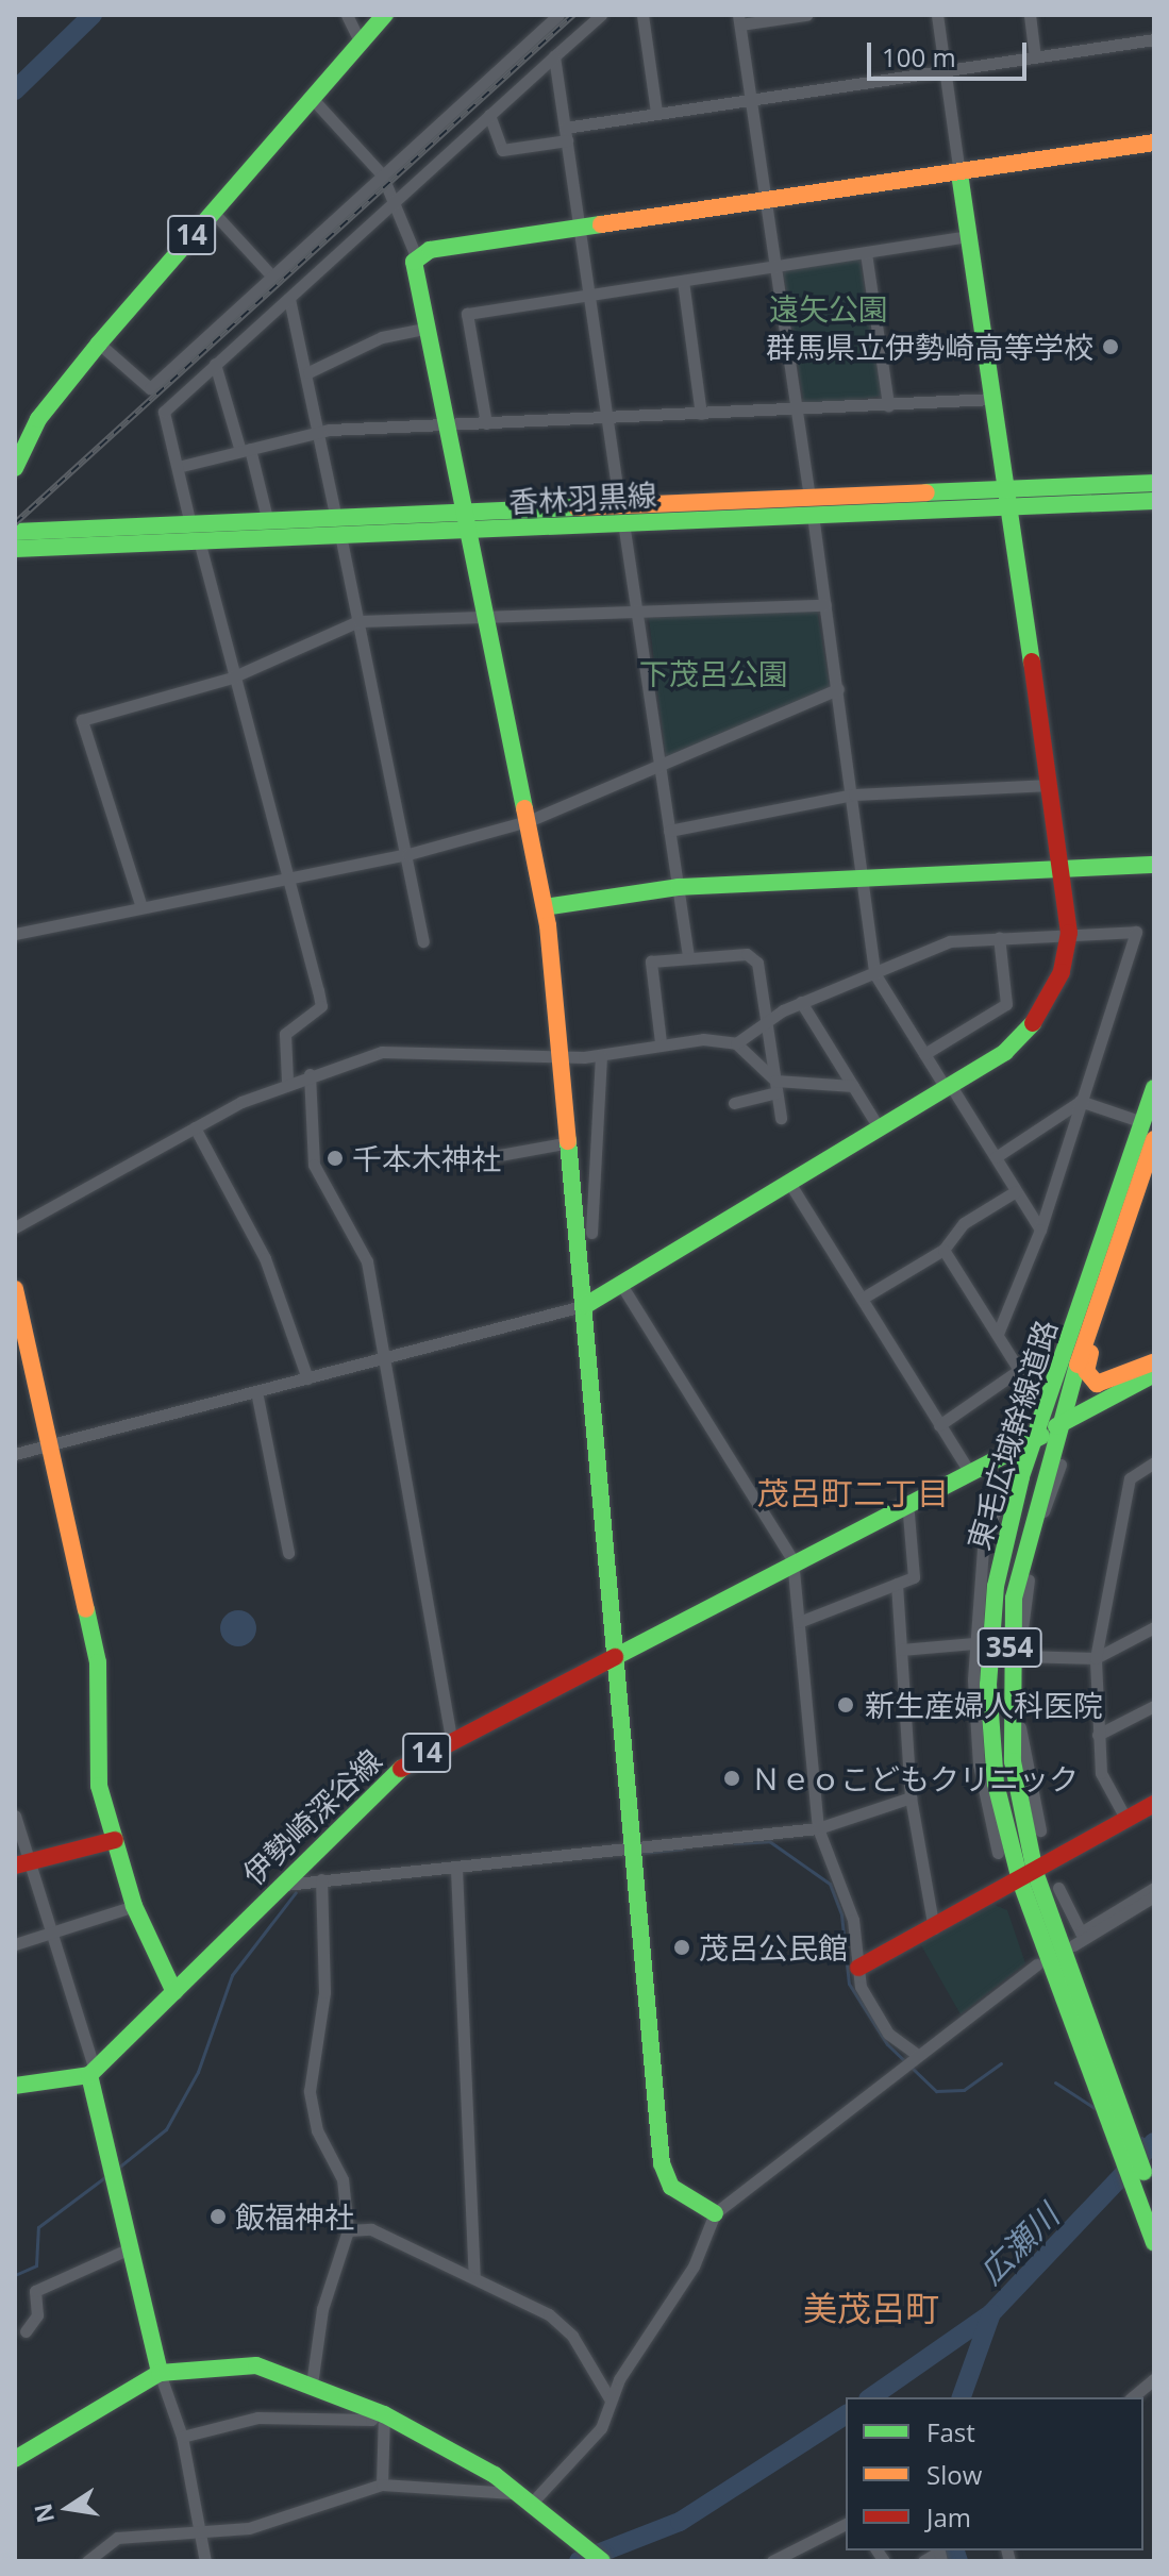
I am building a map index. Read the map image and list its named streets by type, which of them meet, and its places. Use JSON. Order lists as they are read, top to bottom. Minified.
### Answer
{"streets":{"main road":["14","香林羽黒線","東毛広域幹線道路","354","伊勢崎深谷線"]},"crossings":[["東毛広域幹線道路","伊勢崎深谷線"]],"districts":["茂呂町二丁目","美茂呂町"],"water":["広瀬川"],"parks":["遠矢公園","下茂呂公園"],"places":["群馬県立伊勢崎高等学校","千本木神社","新生産婦人科医院","Ｎｅｏこどもクリニック","茂呂公民館","飯福神社"],"legend":["Fast","Slow","Jam"],"scale_bar":"100 m","north":"left"}
